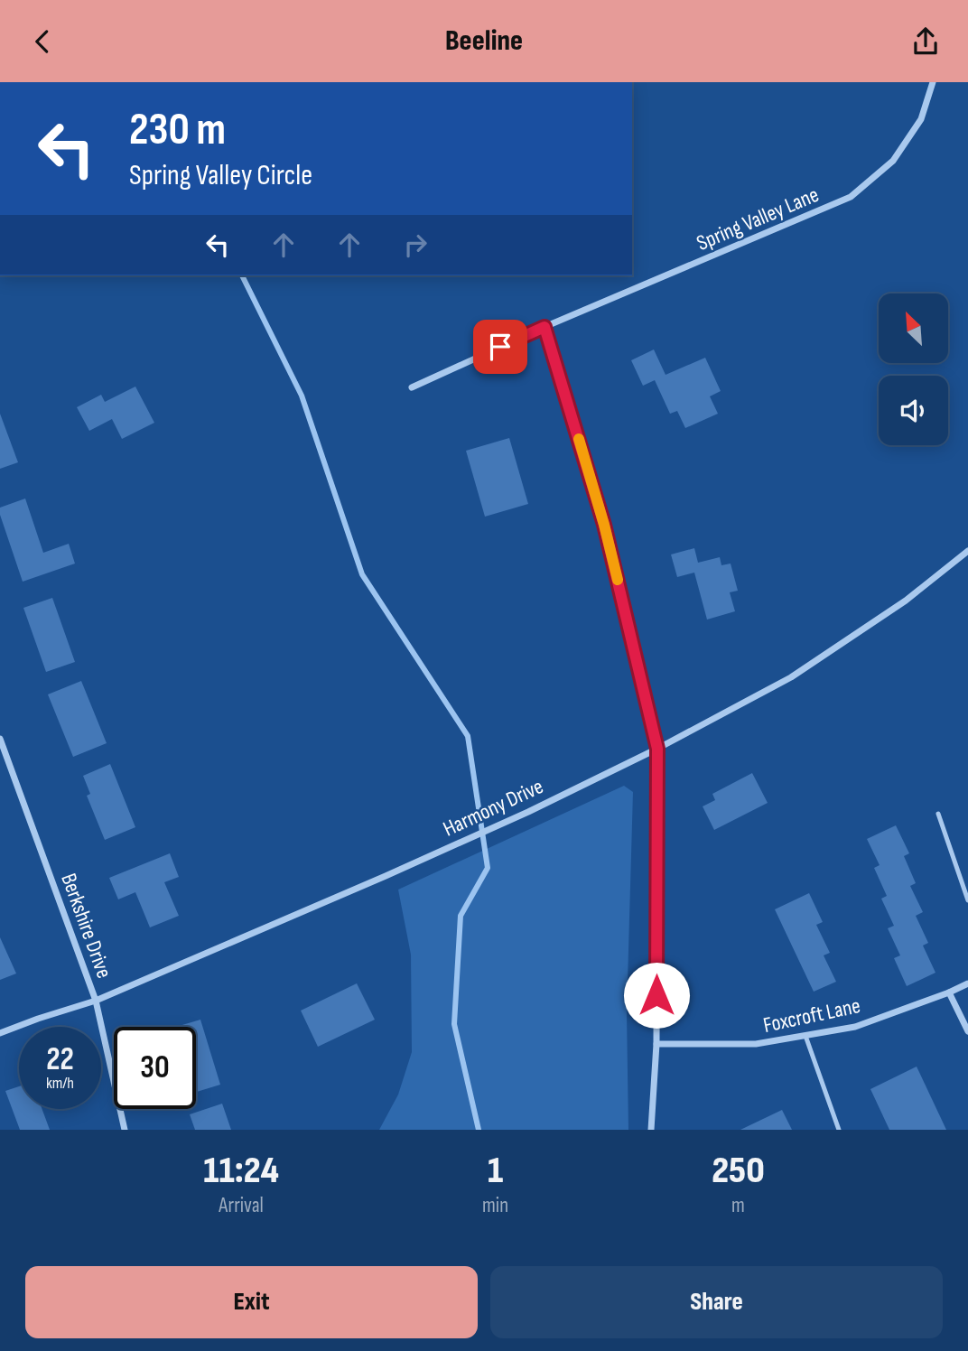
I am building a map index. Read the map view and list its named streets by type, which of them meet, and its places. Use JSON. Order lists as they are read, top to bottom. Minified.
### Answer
{"streets":{"street":["Spring Valley Lane","Harmony Drive","Berkshire Drive","Foxcroft Lane"]},"crossings":[["Harmony Drive","Berkshire Drive"]],"north":"top left","page":{"header":"Beeline","turn":["230 m","Spring Valley Circle"],"speed":"22 km/h","limit":"30","eta":["11:24","Arrival","1","min","250","m"],"buttons":["Exit","Share"]}}
